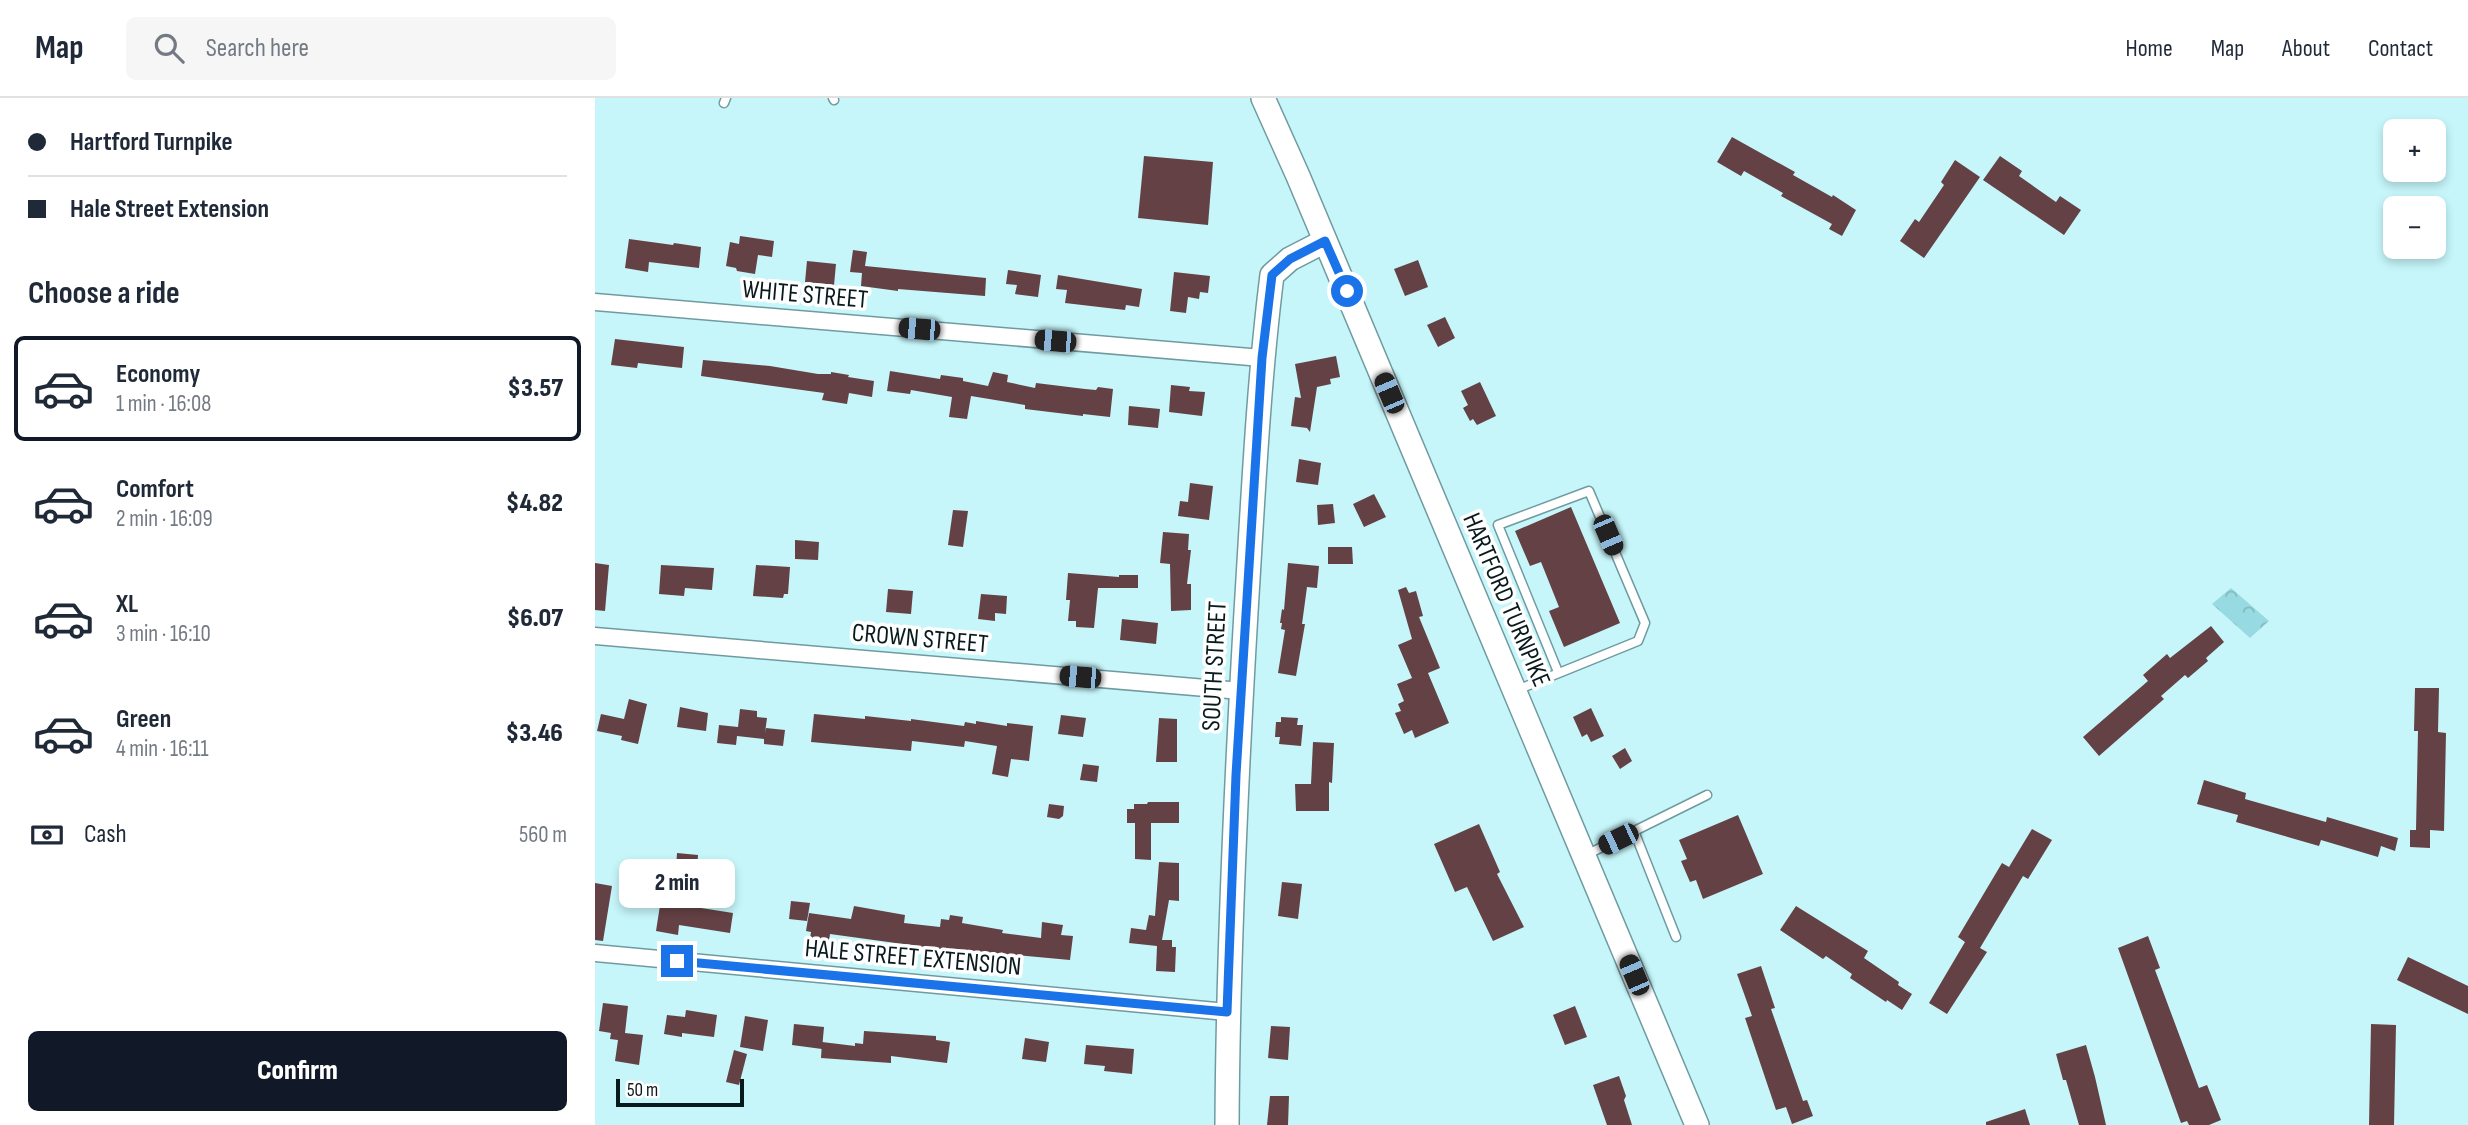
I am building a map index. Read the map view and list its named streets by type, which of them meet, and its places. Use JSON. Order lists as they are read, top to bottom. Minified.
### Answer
{"streets":{"main road":["HARTFORD TURNPIKE","SOUTH STREET"],"street":["WHITE STREET","CROWN STREET","HALE STREET EXTENSION"]},"crossings":[["WHITE STREET","SOUTH STREET"],["HARTFORD TURNPIKE","SOUTH STREET"],["CROWN STREET","SOUTH STREET"],["SOUTH STREET","HALE STREET EXTENSION"]],"scale_bar":"50 m","page":{"header":"Map","search":"Search here","nav":["Home","Map","About","Contact"],"banner":["Hartford Turnpike","Hale Street Extension"],"map_buttons":["+","−"],"heading":"Choose a ride","list":[{"name":"Economy","note":"1 min · 16:08","value":"$3.57"},{"name":"Comfort","note":"2 min · 16:09","value":"$4.82"},{"name":"XL","note":"3 min · 16:10","value":"$6.07"},{"name":"Green","note":"4 min · 16:11","value":"$3.46"}],"pay":["Cash","560 m"],"bubble":"2 min","buttons":"Confirm","scale":"50 m"}}
